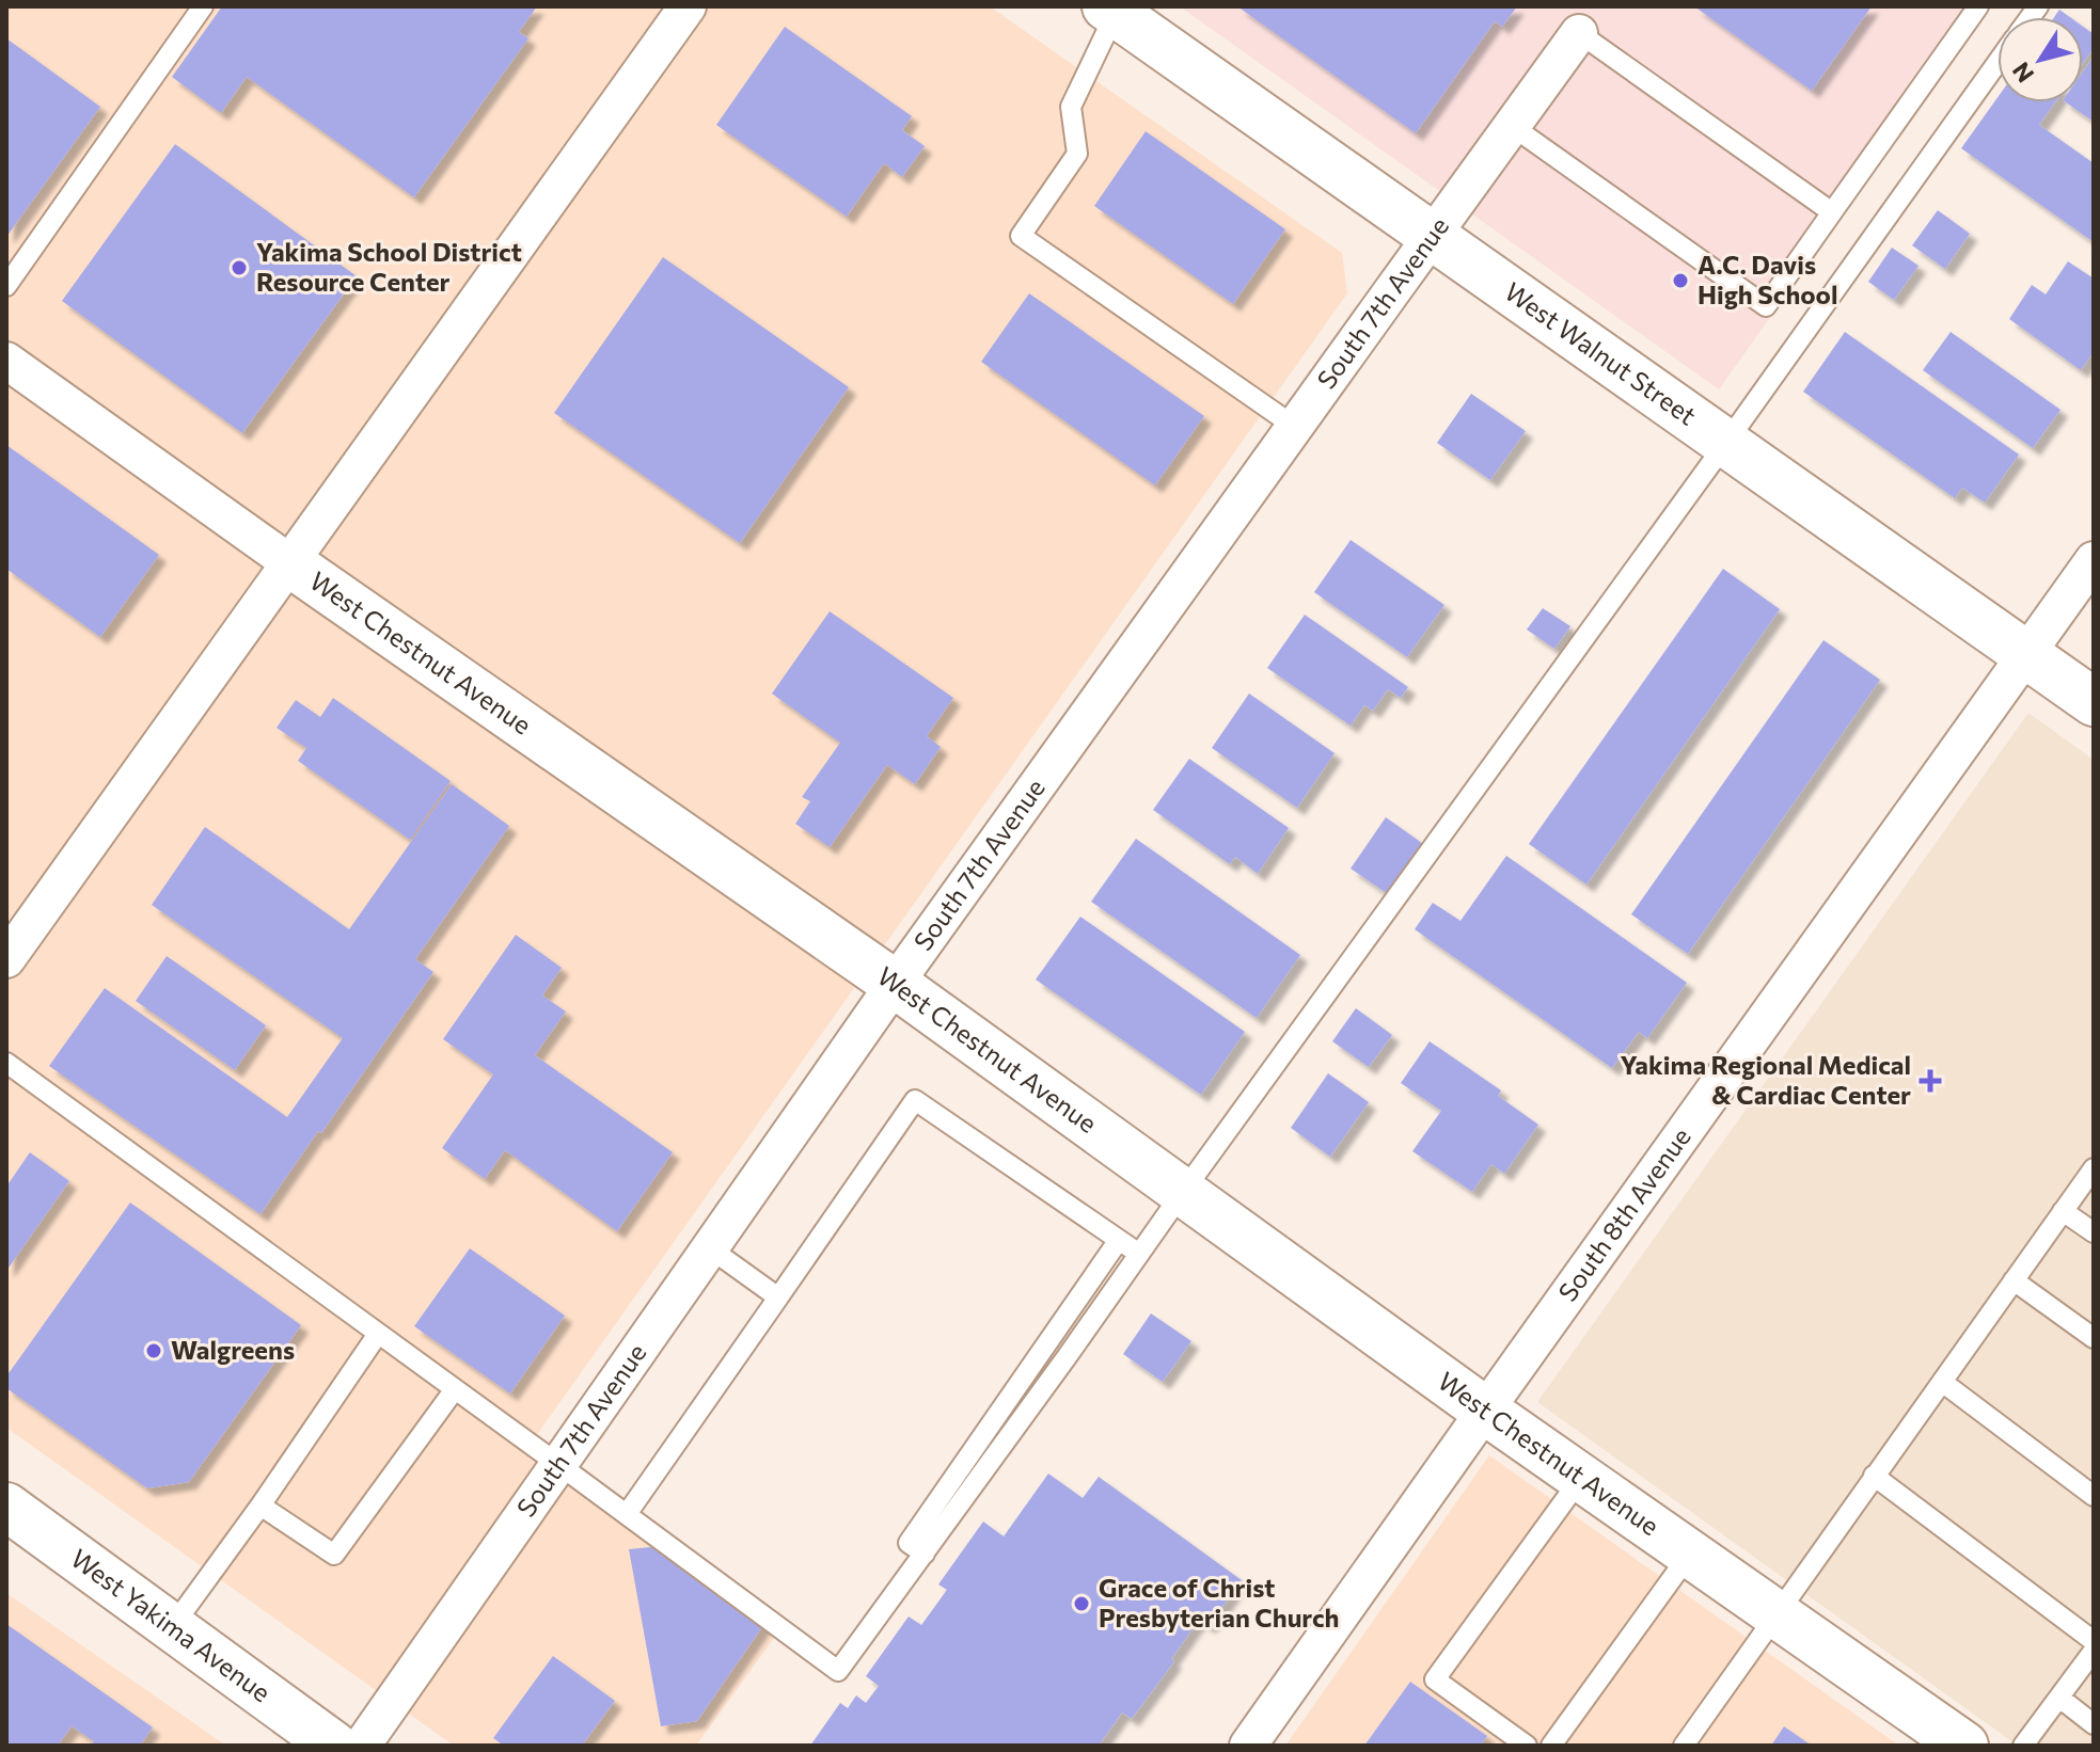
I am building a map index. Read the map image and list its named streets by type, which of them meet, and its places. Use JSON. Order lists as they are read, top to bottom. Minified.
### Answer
{"streets":{"street":["South 7th Avenue","West Walnut Street","West Chestnut Avenue","South 8th Avenue","West Yakima Avenue"]},"crossings":[["South 7th Avenue","West Walnut Street"],["South 7th Avenue","West Chestnut Avenue"],["West Walnut Street","South 8th Avenue"],["West Chestnut Avenue","South 8th Avenue"]],"places":{"other":["Yakima School District Resource Center","A.C. Davis High School","Walgreens","Grace of Christ Presbyterian Church"],"health":["Yakima Regional Medical & Cardiac Center"]},"north":"bottom left"}
